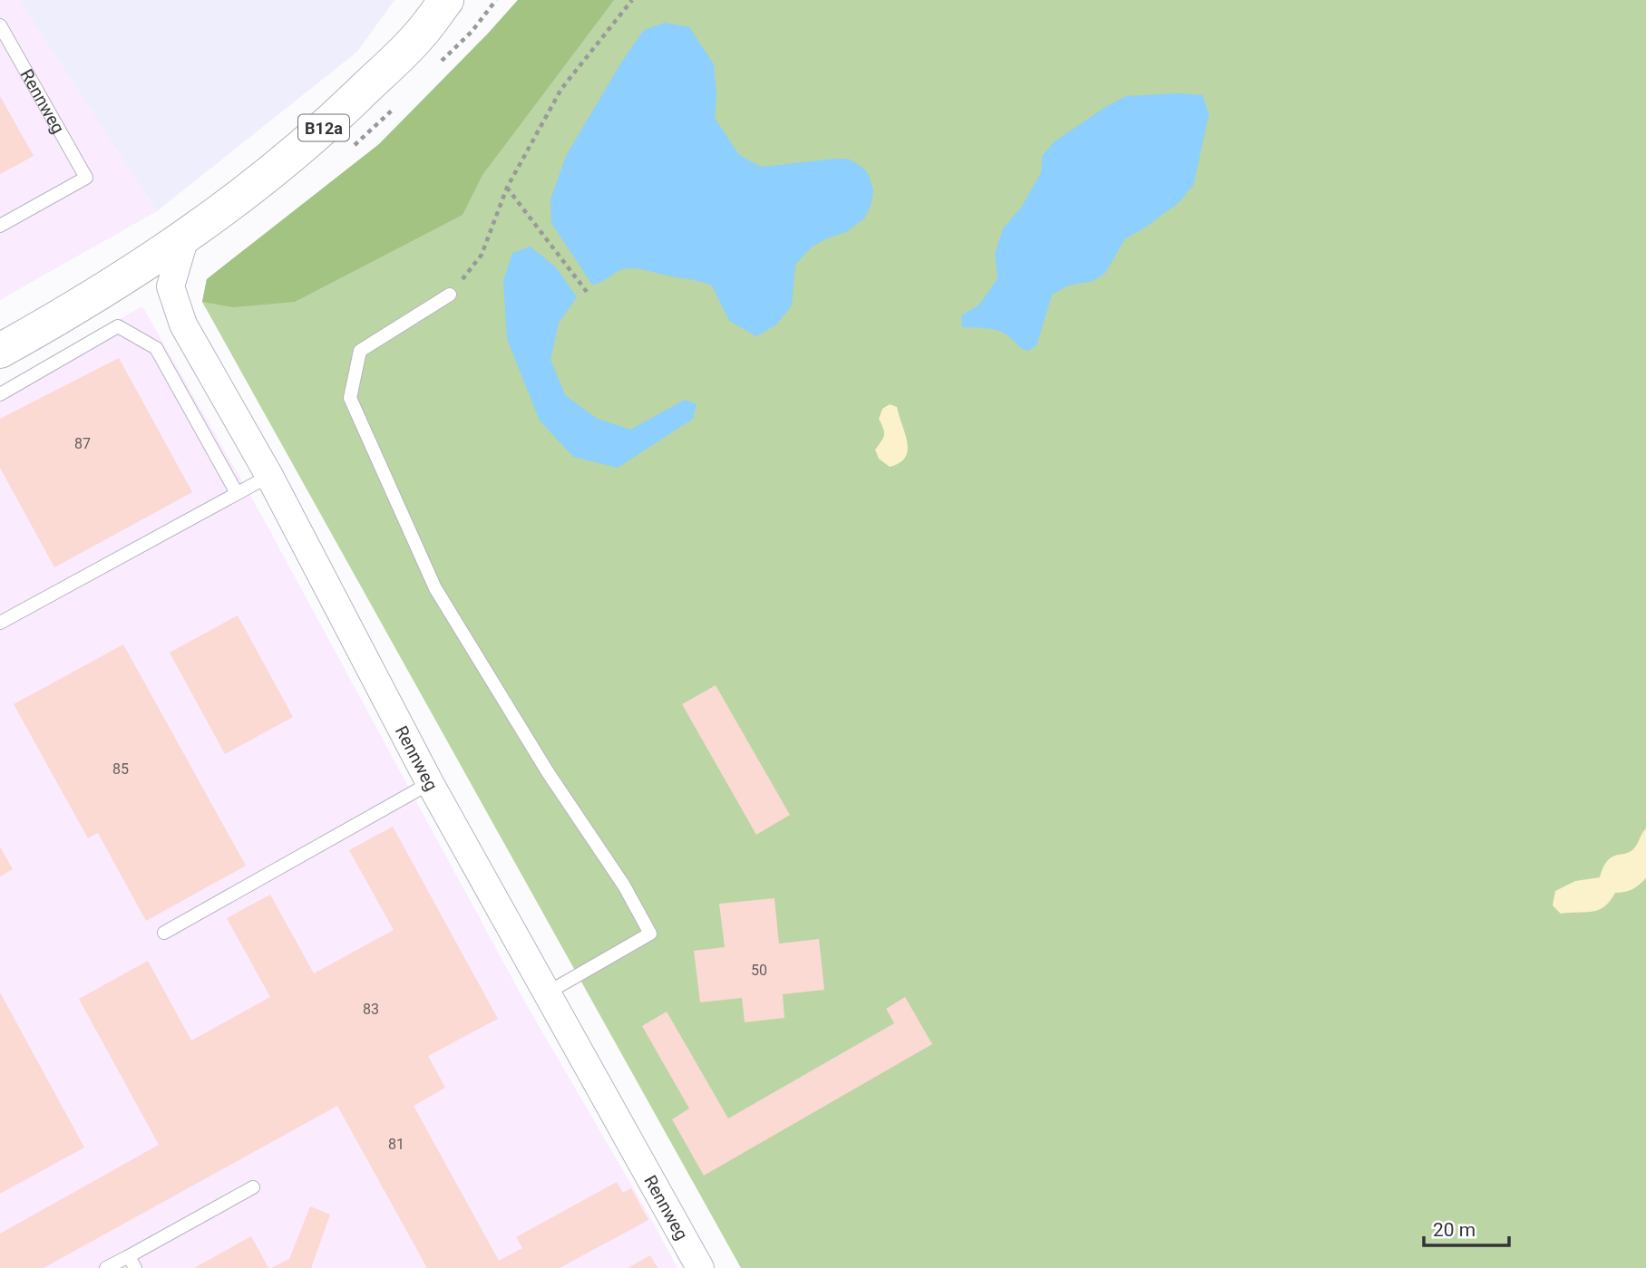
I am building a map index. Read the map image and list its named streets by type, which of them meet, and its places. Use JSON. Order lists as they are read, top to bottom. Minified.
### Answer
{"streets":{"main road":["B12a"],"street":["Rennweg"]},"crossings":[["Rennweg","B12a"]],"house_numbers":["87","85","50","83","81"],"scale_bar":"20 m"}
